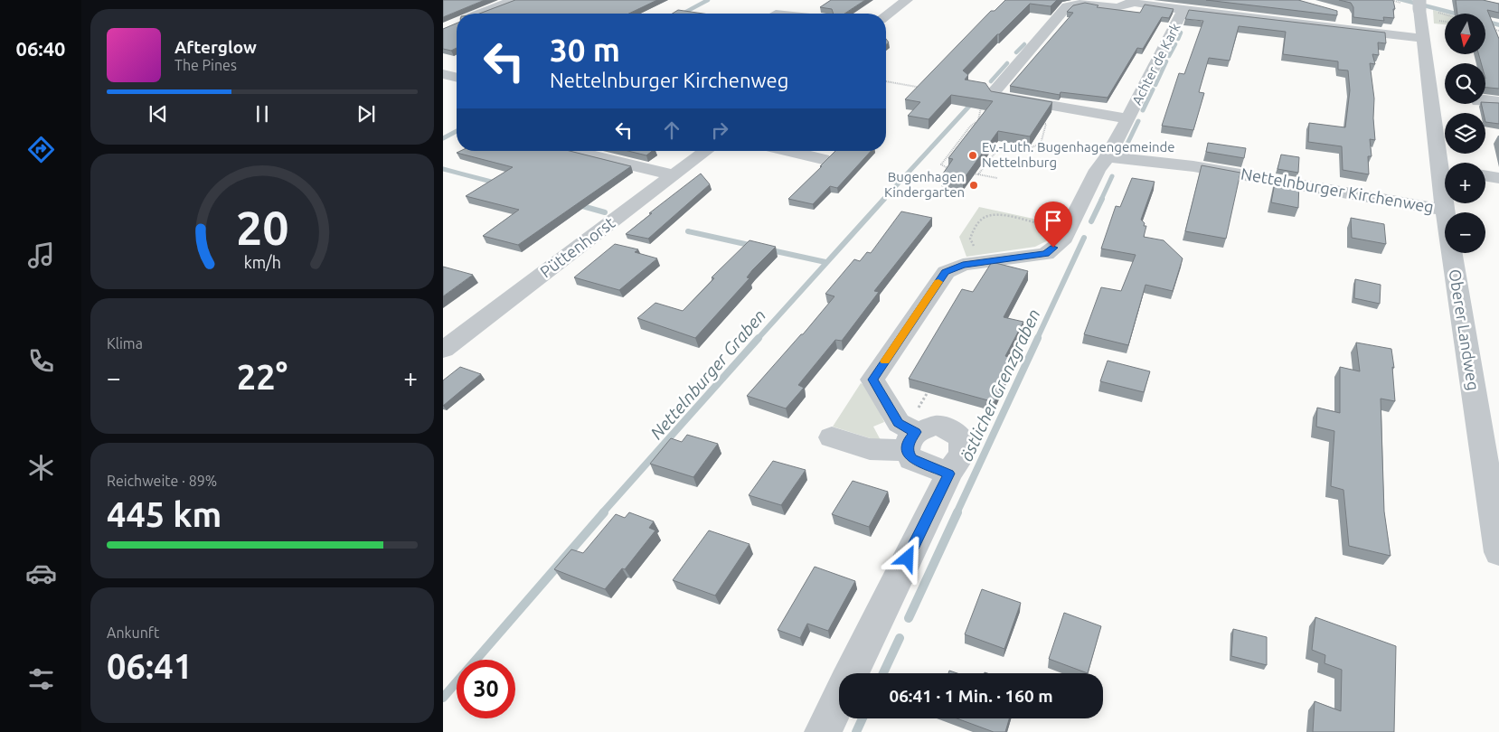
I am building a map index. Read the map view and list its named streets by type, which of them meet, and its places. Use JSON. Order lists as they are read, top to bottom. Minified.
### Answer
{"streets":{"street":["Achter de Kark","Nettelnburger Kirchenweg","Püttenhorst","Oberer Landweg"]},"crossings":[["Achter de Kark","Nettelnburger Kirchenweg"],["Nettelnburger Kirchenweg","Oberer Landweg"]],"water":["Nettelnburger Graben","östlicher Grenzgraben"],"places":["Ev.-Luth. Bugenhagengemeinde Nettelnburg","Bugenhagen Kindergarten"],"north":"bottom","page":{"tabs":"06:40","map_buttons":["+","−"],"turn":["30 m","Nettelnburger Kirchenweg"],"song":["Afterglow","The Pines"],"tile":["Klima",["Reichweite · 89%","445 km"],["Ankunft","06:41"]],"heat":["−","22°","+"],"limit":"30","trip":"06:41 · 1 Min. · 160 m","gauge":["20","km/h"]}}
